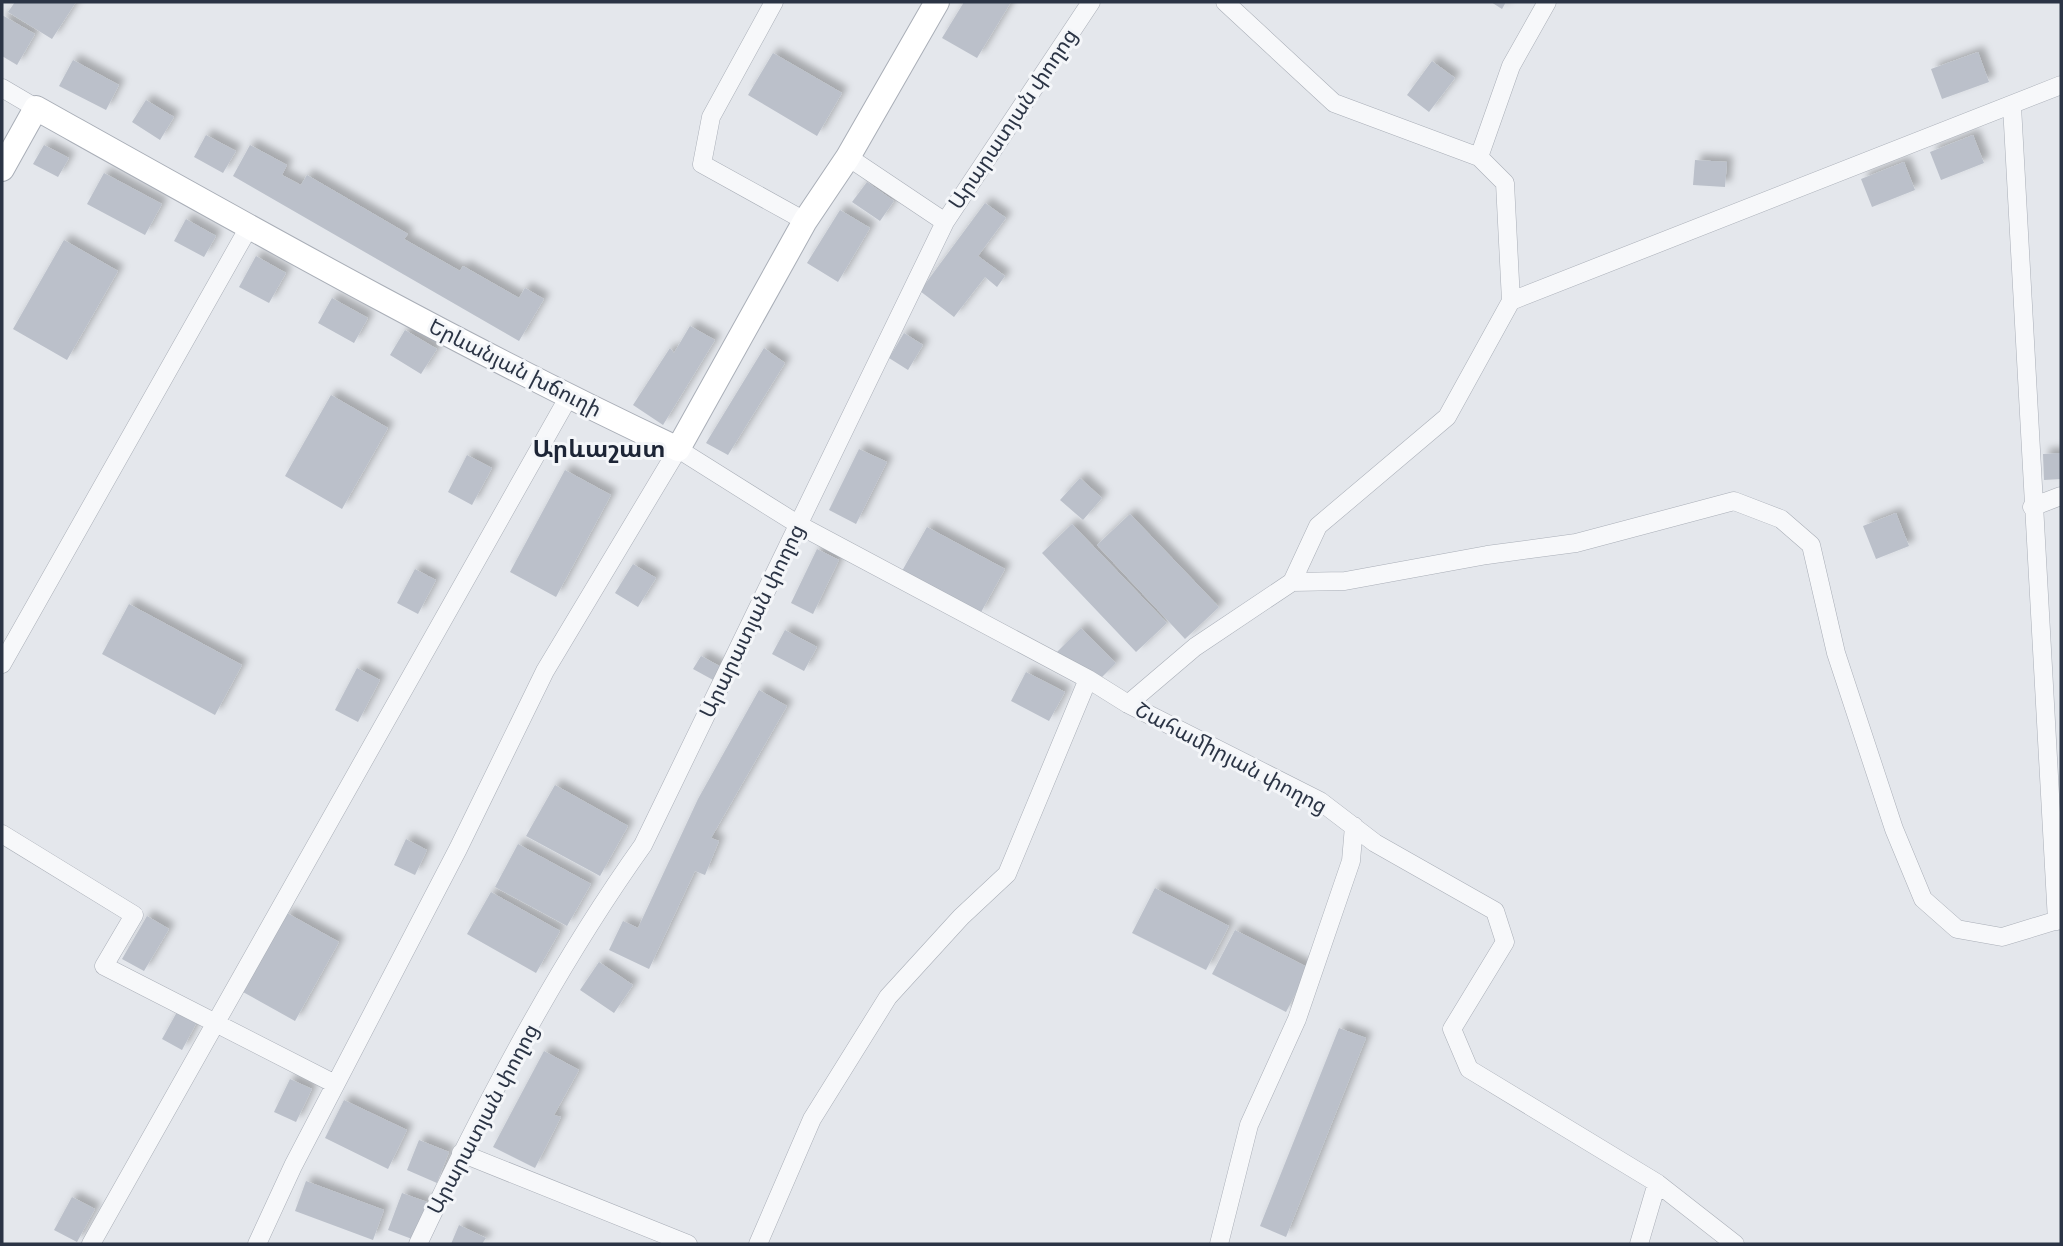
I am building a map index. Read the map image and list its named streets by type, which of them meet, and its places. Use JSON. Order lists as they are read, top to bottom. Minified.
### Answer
{"streets":{"main road":["Երևանյան խճուղի"],"street":["Արարատյան փողոց","Շահամիրյան փողոց"]},"crossings":[["Արարատյան փողոց","Շահամիրյան փողոց"],["Երևանյան խճուղի","Շահամիրյան փողոց"]],"districts":["Արևաշատ"]}
